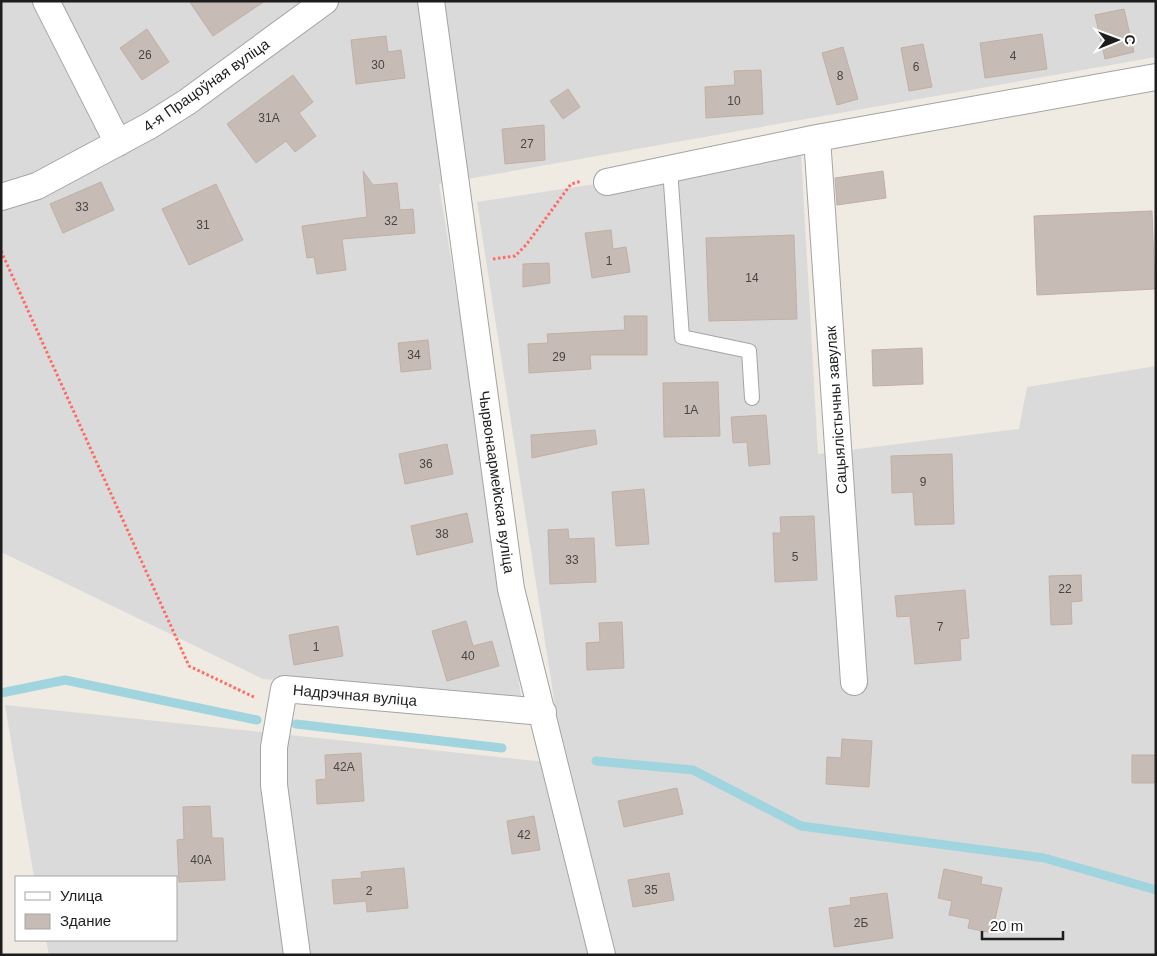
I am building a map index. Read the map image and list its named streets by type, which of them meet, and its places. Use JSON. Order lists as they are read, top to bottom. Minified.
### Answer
{"streets":{"street":["4-я Працоўная вуліца","Сацыялістычны завулак","Чырвонаармейская вуліца","Надрэчная вуліца"]},"crossings":[["Чырвонаармейская вуліца","Надрэчная вуліца"]],"house_numbers":["26","4","30","6","8","10","31А","27","33","32","31","1","14","34","29","1А","36","9","38","5","33","22","7","1","40","42А","42","40А","35","2","2Б"],"legend":["Улица","Здание"],"scale_bar":"20 m","north":"right"}
